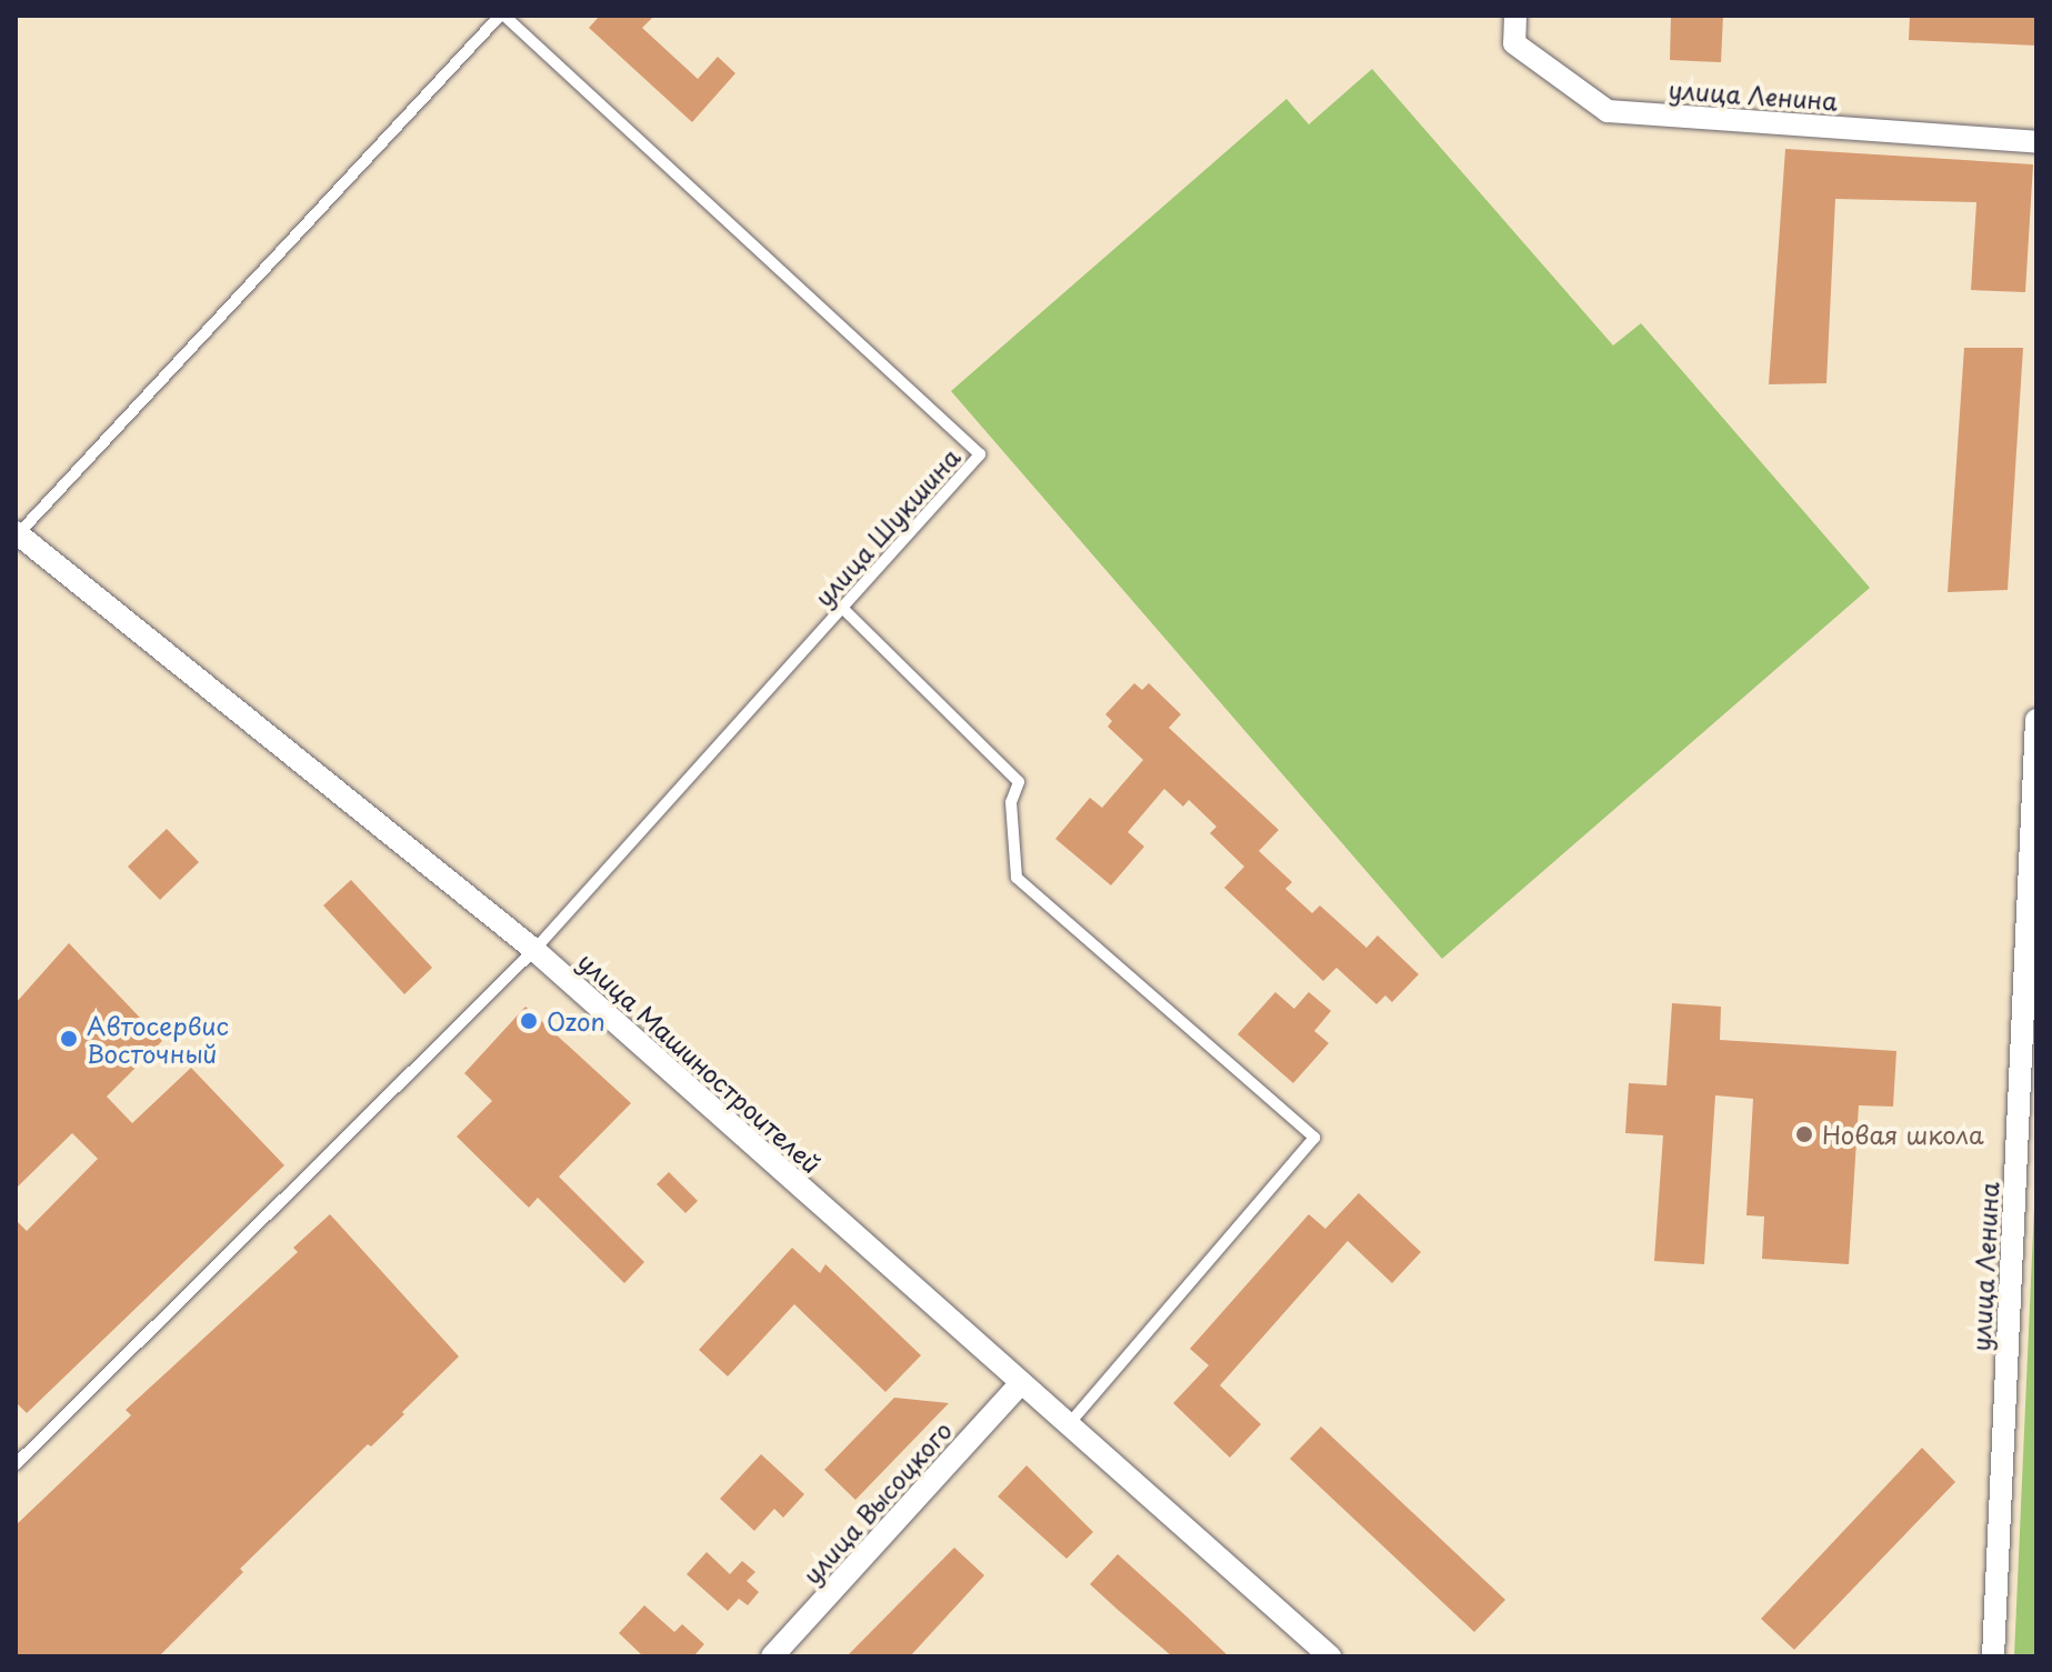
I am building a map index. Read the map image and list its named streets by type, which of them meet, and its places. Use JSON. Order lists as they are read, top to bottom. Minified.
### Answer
{"streets":{"street":["улица Ленина","улица Машиностроителей","улица Высоцкого"],"lane":["улица Шукшина"]},"crossings":[["улица Шукшина","улица Машиностроителей"],["улица Машиностроителей","улица Высоцкого"]],"places":["Ozon","Автосервис Восточный","Новая школа"]}
